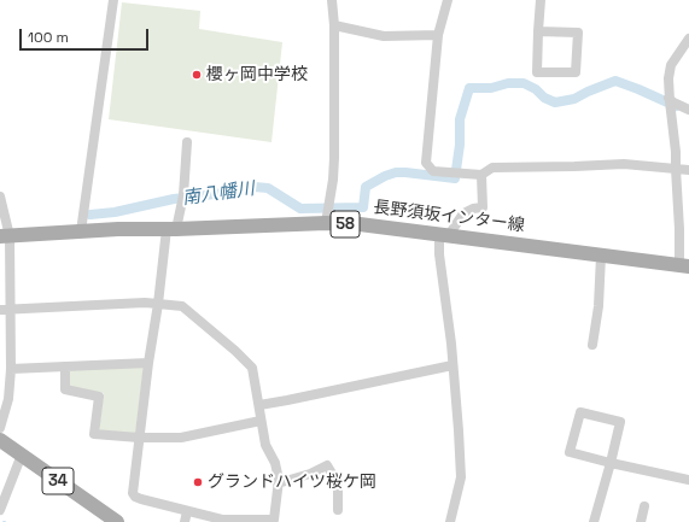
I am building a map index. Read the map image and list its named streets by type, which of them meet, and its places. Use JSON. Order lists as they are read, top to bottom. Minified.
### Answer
{"streets":{"main road":["長野須坂インター線","58","34"]},"water":["南八幡川"],"places":["櫻ヶ岡中学校","グランドハイツ桜ケ岡"],"scale_bar":"100 m"}
